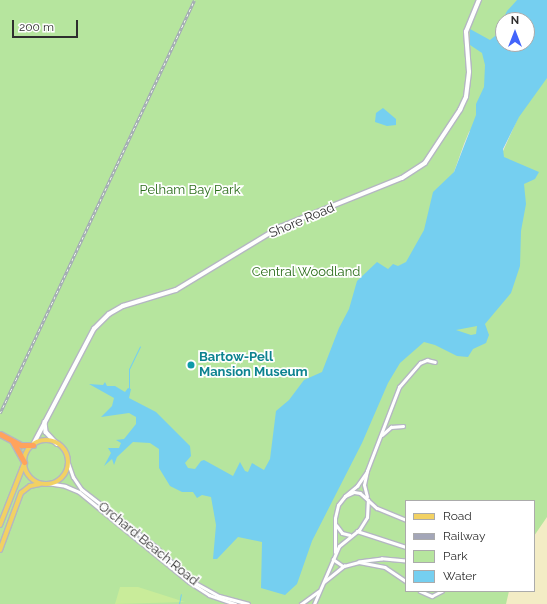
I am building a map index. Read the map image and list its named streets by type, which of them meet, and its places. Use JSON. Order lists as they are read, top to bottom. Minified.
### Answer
{"streets":{"main road":["Shore Road"],"street":["Orchard Beach Road"]},"crossings":[["Shore Road","Orchard Beach Road"]],"parks":["Pelham Bay Park","Central Woodland"],"places":["Bartow-Pell Mansion Museum"],"legend":["Road","Railway","Park","Water"],"scale_bar":"200 m","north":"top"}
